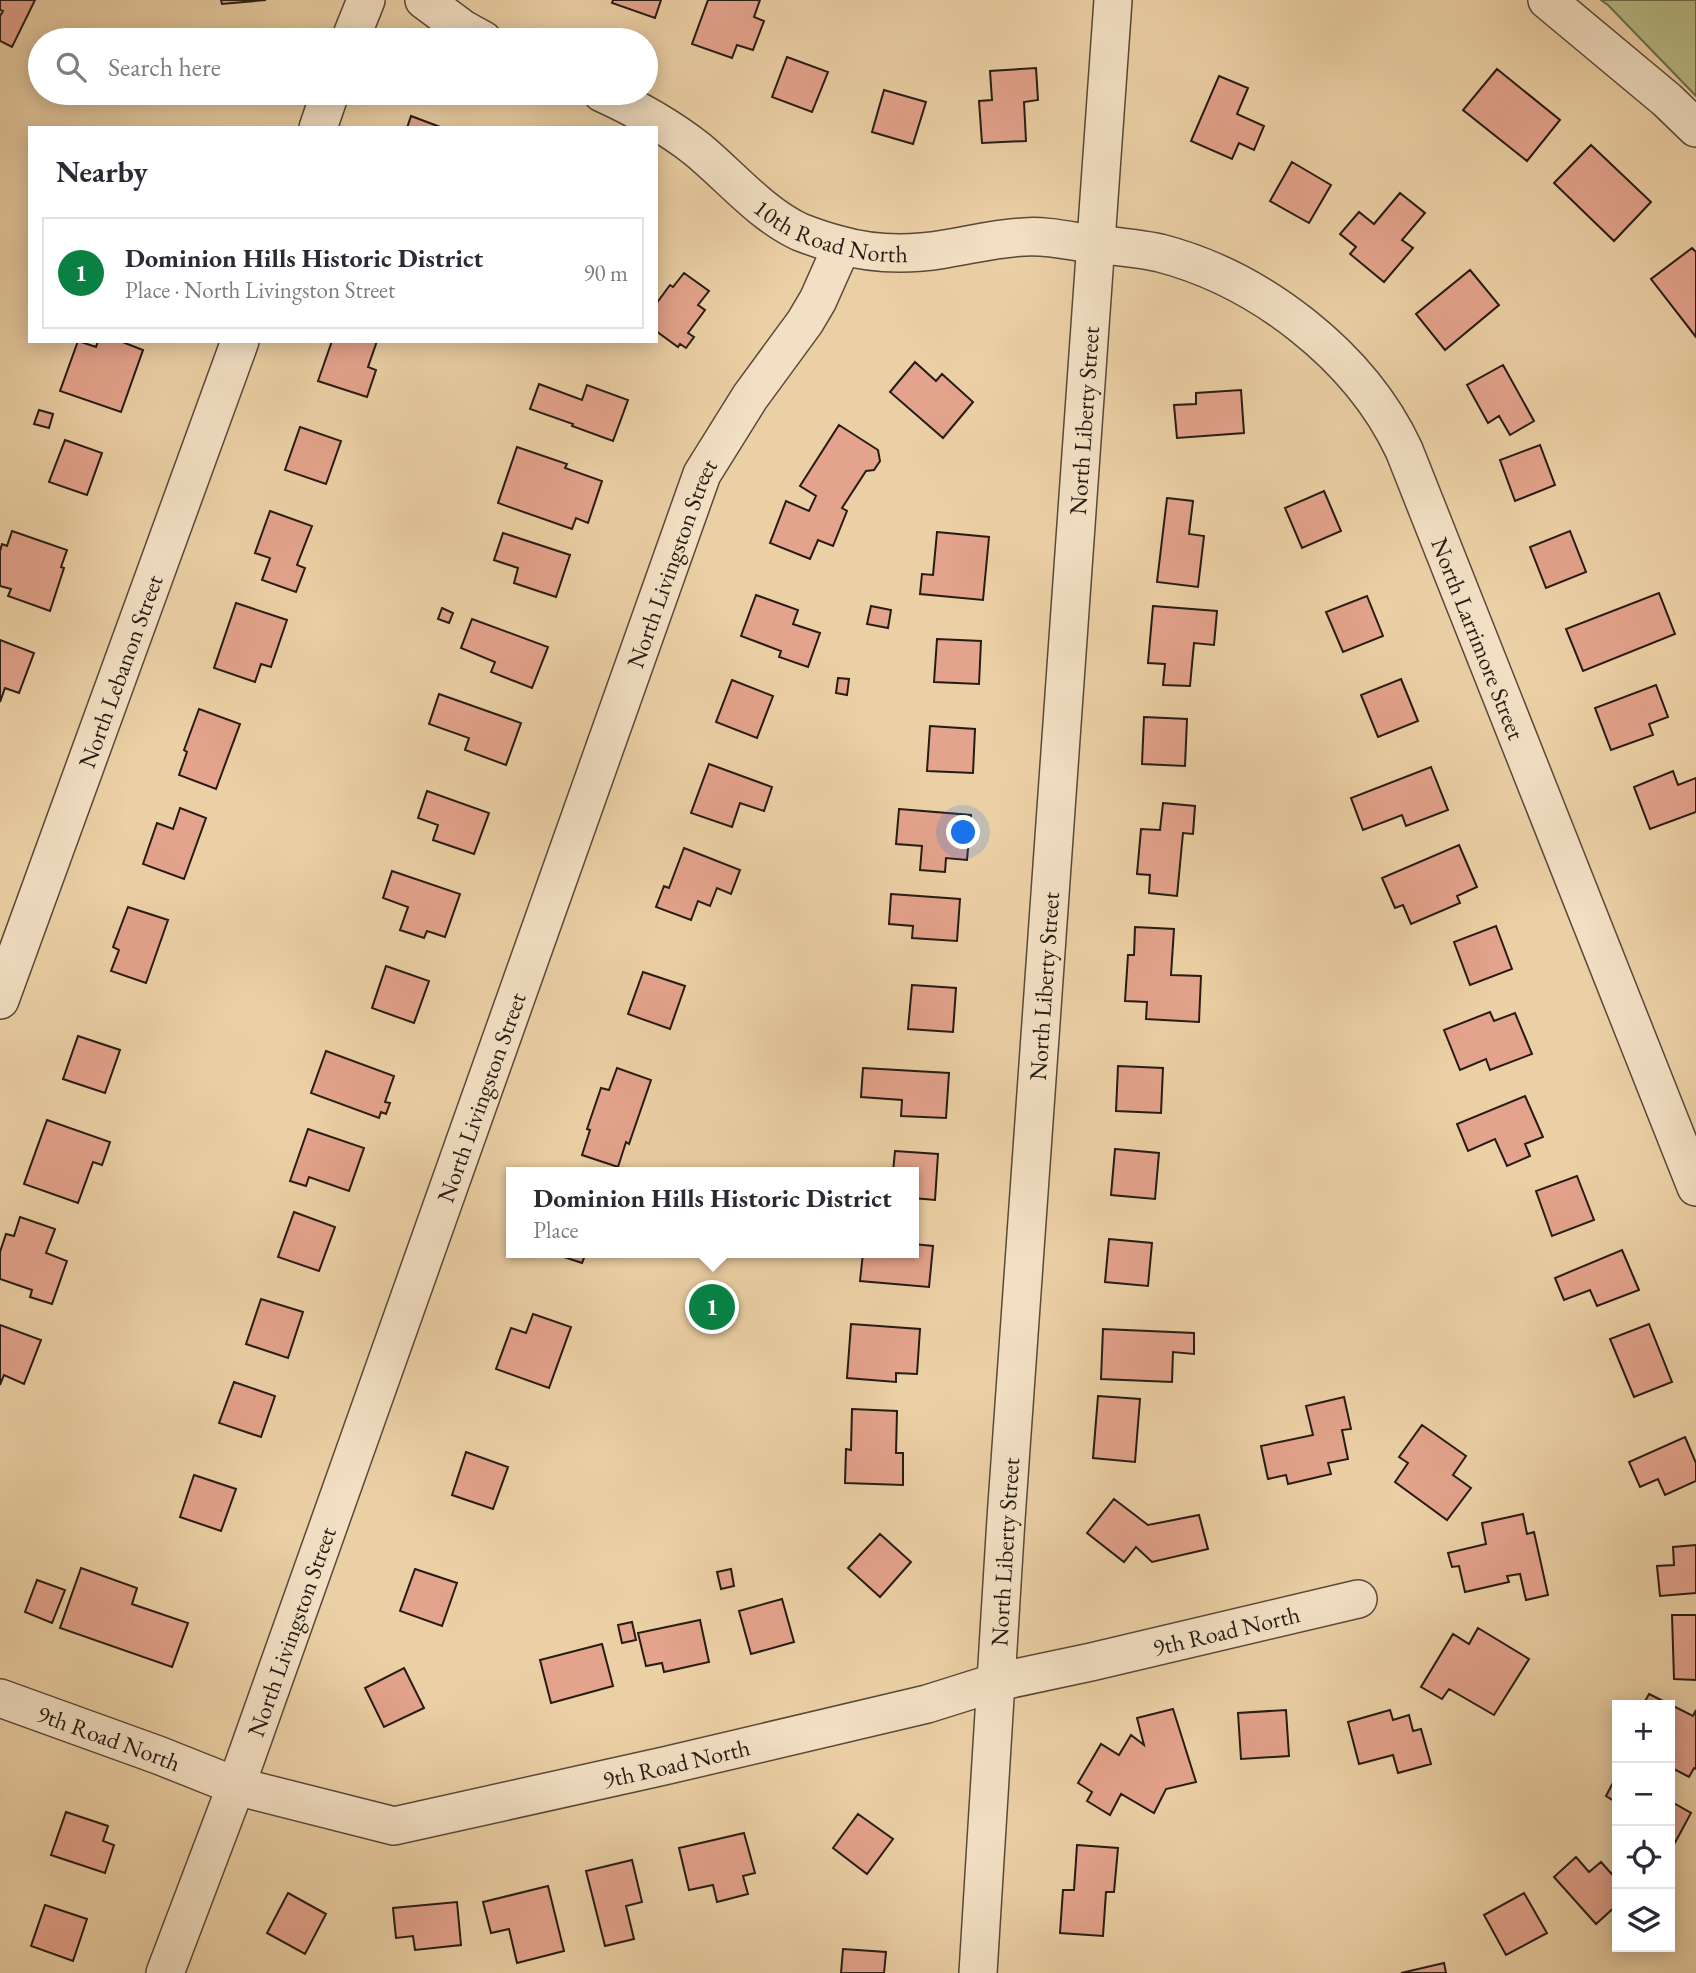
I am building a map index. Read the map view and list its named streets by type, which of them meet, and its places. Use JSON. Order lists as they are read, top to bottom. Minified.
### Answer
{"streets":{"street":["10th Road North","North Liberty Street","North Livingston Street","North Larrimore Street","North Lebanon Street","9th Road North"]},"crossings":[["10th Road North","North Liberty Street"],["10th Road North","North Livingston Street"],["10th Road North","North Larrimore Street"],["North Liberty Street","North Larrimore Street"],["North Liberty Street","9th Road North"],["North Livingston Street","9th Road North"]],"page":{"search":"Search here","heading":"Nearby","list":[{"mark":"1","name":"Dominion Hills Historic District","note":"Place · North Livingston Street","value":"90 m"}],"popup":["Dominion Hills Historic District","Place"],"pins":"1","map_buttons":["+","−"]}}
